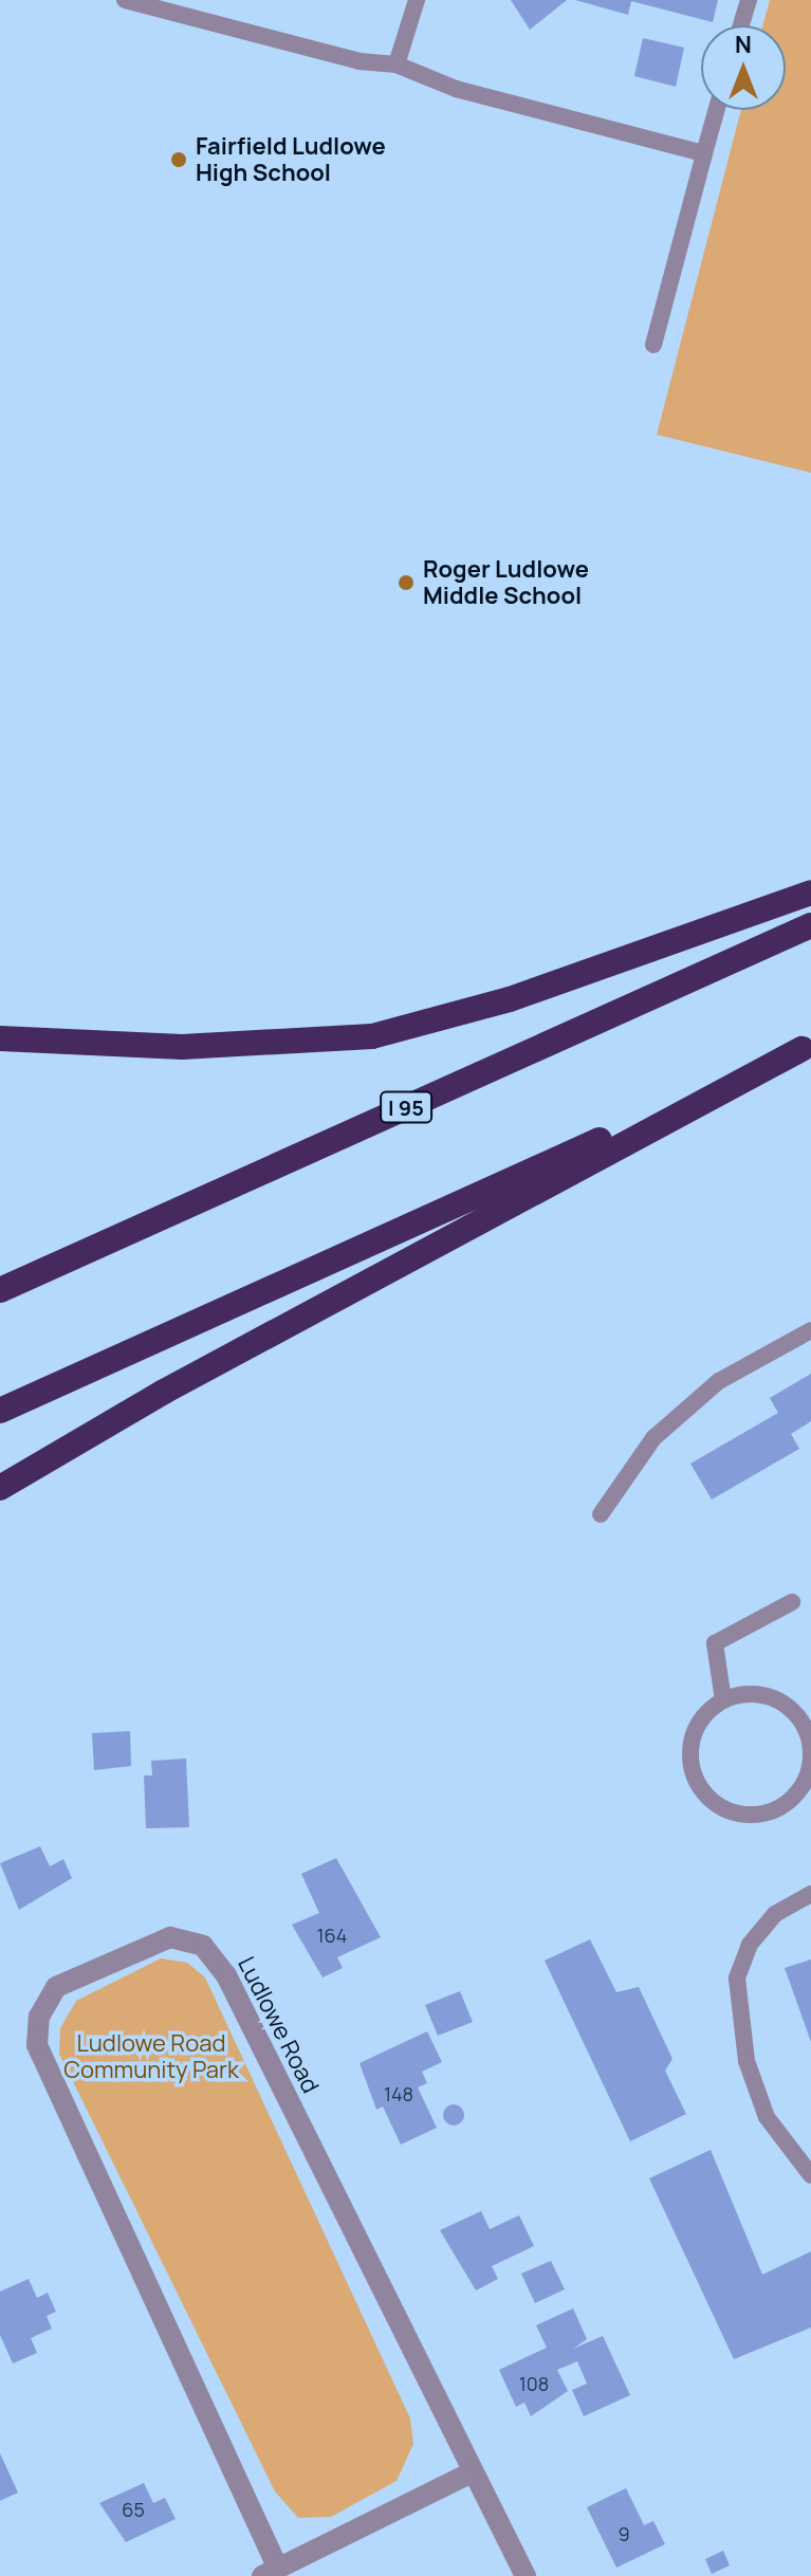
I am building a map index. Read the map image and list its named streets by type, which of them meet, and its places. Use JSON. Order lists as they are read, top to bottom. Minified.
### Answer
{"streets":{"highway":["I 95"],"street":["Ludlowe Road"]},"parks":["Ludlowe Road Community Park"],"places":["Fairfield Ludlowe High School","Roger Ludlowe Middle School"],"house_numbers":["164","148","108","65","9"],"north":"top"}
